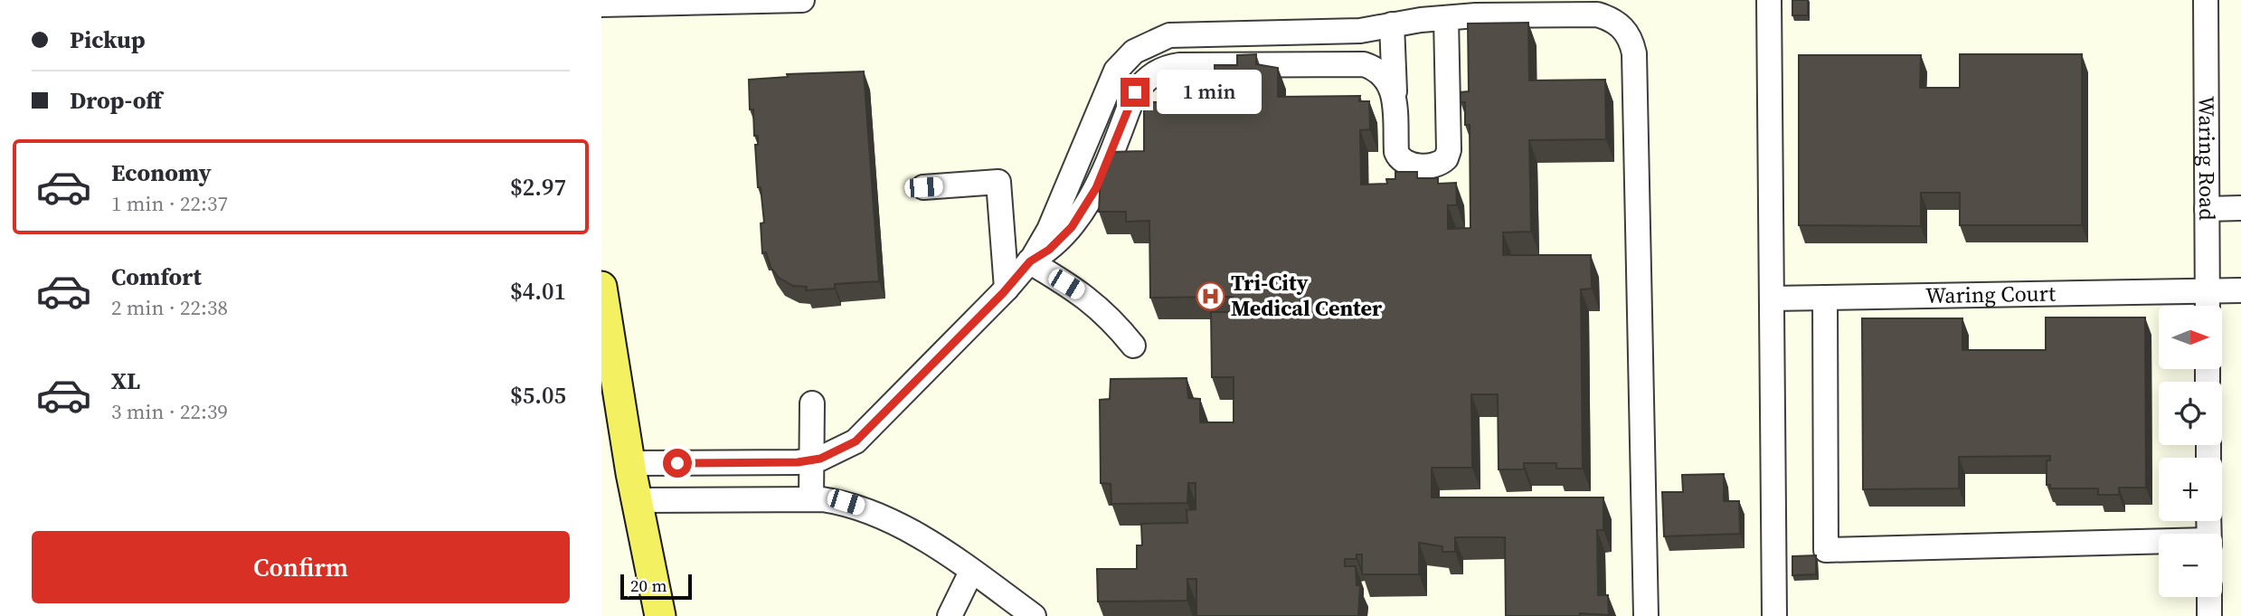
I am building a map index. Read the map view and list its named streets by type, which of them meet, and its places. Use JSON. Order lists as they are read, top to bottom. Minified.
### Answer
{"streets":{"street":["Waring Road","Waring Court"]},"crossings":[["Waring Road","Waring Court"]],"places":{"hospital":["Tri-City Medical Center"]},"scale_bar":"20 m","north":"right","page":{"banner":["Pickup","Drop-off"],"bubble":"1 min","list":[{"name":"Economy","note":"1 min · 22:37","value":"$2.97"},{"name":"Comfort","note":"2 min · 22:38","value":"$4.01"},{"name":"XL","note":"3 min · 22:39","value":"$5.05"}],"map_buttons":["+","−"],"buttons":"Confirm","scale":"20 m"}}
